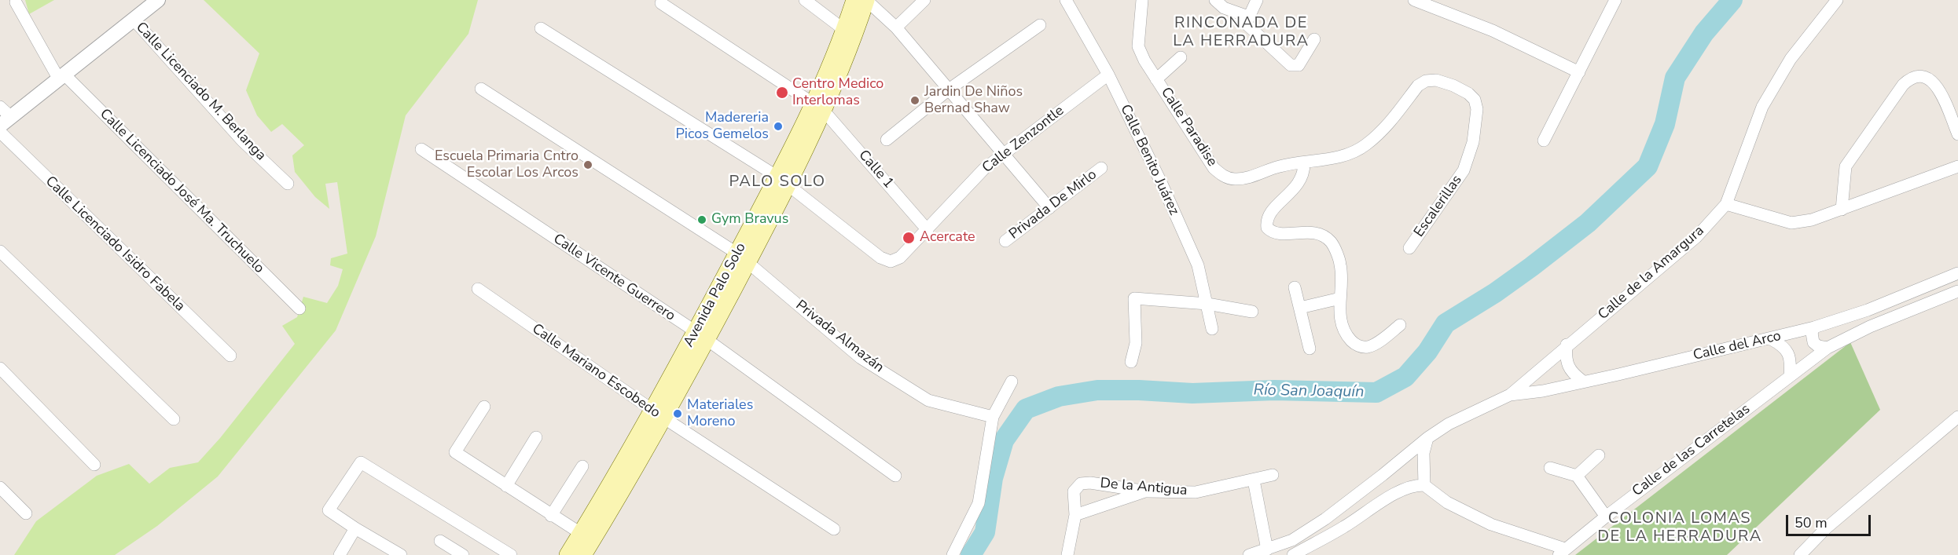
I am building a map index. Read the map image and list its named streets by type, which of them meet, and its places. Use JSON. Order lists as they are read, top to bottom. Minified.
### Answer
{"streets":{"main road":["Avenida Palo Solo"],"street":["Calle Licenciado M. Berlanga","Calle Paradise","Calle Zenzontle","Calle Benito Juárez","Calle 1","Calle Licenciado José Ma. Truchuelo","Privada De Mirlo","Escalerillas","Calle Licenciado Isidro Fabela","Calle de la Amargura","Calle Vicente Guerrero","Privada Almazán","Calle del Arco","Calle Mariano Escobedo","Calle de las Carretelas","De la Antigua"]},"crossings":[["Calle Paradise","Escalerillas"],["Calle Zenzontle","Calle Benito Juárez"],["Calle Zenzontle","Calle 1"],["Calle Zenzontle","Avenida Palo Solo"],["Calle 1","Avenida Palo Solo"],["Calle de la Amargura","Calle del Arco"],["Calle Vicente Guerrero","Avenida Palo Solo"],["Avenida Palo Solo","Privada Almazán"],["Avenida Palo Solo","Calle Mariano Escobedo"]],"districts":["RINCONADA DE LA HERRADURA","PALO SOLO","COLONIA LOMAS DE LA HERRADURA"],"water":["Río San Joaquín"],"places":["Centro Medico Interlomas","Jardin De Niños Bernad Shaw","Madereria Picos Gemelos","Escuela Primaria Cntro Escolar Los Arcos","Gym Bravus","Acercate","Materiales Moreno"],"scale_bar":"50 m"}
